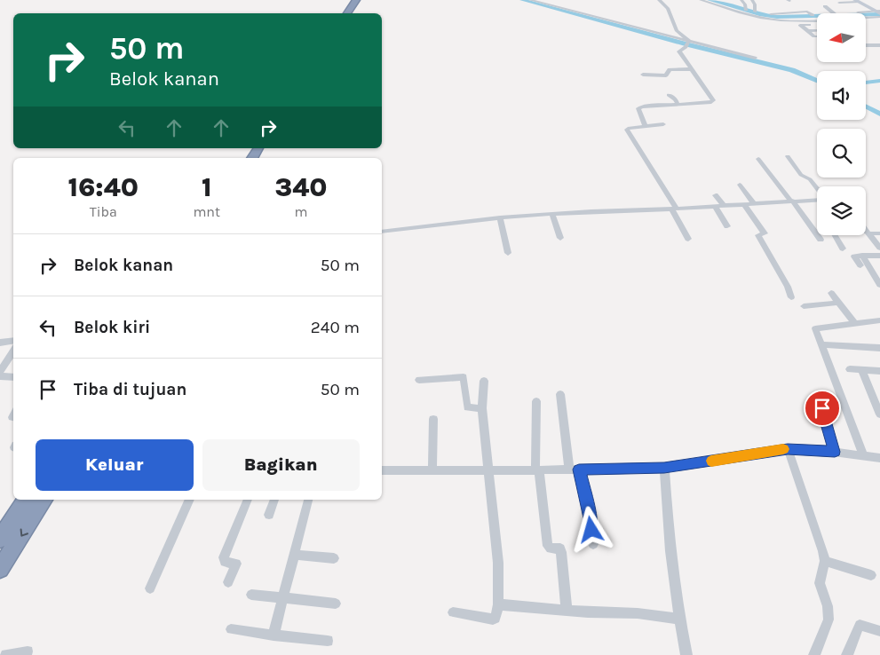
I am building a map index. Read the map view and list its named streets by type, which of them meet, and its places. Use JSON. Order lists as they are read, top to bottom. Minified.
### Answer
{"north":"left","page":{"turn":["50 m","Belok kanan"],"eta":["16:40","Tiba","1","mnt","340","m"],"list":[{"name":"Belok kanan","value":"50 m"},{"name":"Belok kiri","value":"240 m"},{"name":"Tiba di tujuan","value":"50 m"}],"buttons":["Keluar","Bagikan"]}}
